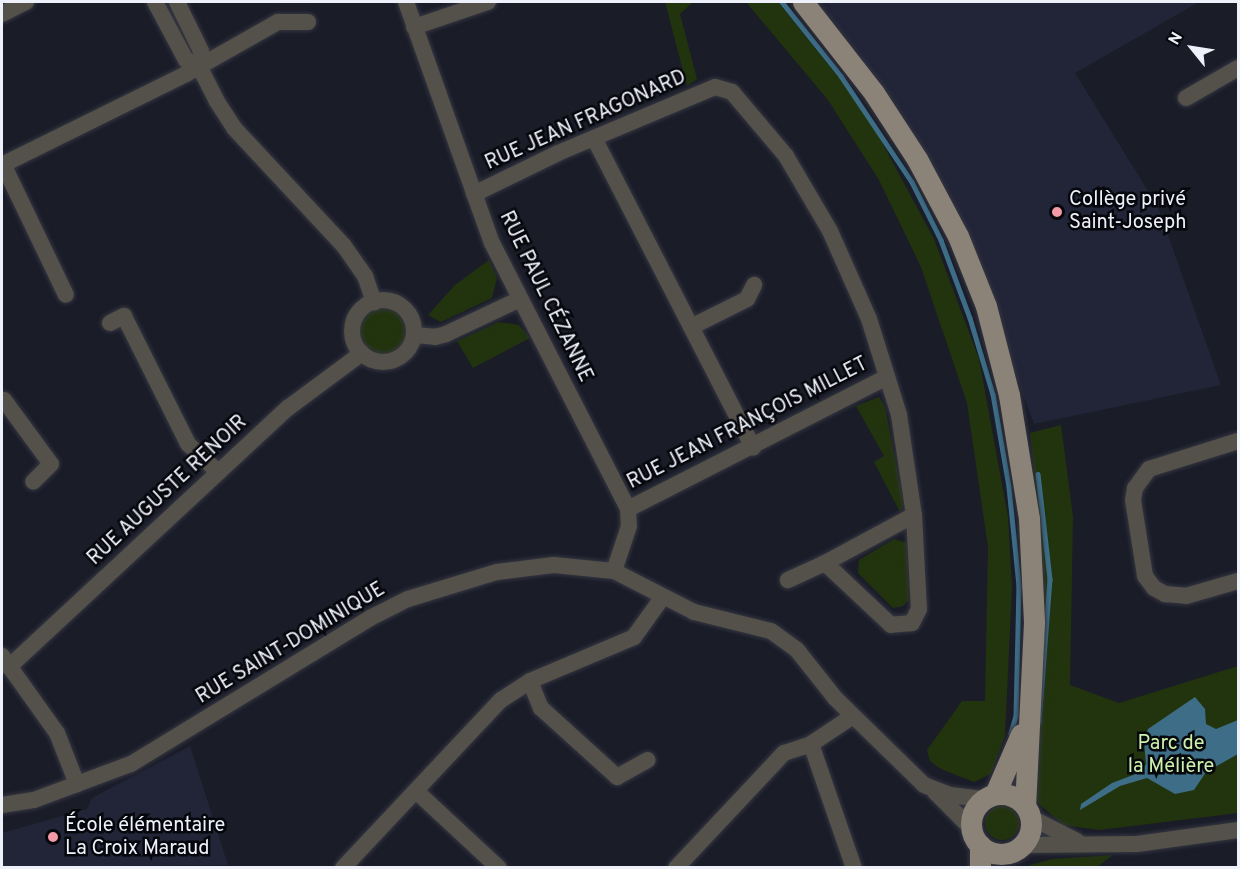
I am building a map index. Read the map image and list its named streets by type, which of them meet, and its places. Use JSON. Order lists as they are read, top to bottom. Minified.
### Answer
{"streets":{"street":["RUE JEAN FRAGONARD","RUE PAUL CÉZANNE","RUE JEAN FRANÇOIS MILLET","RUE AUGUSTE RENOIR","RUE SAINT-DOMINIQUE"]},"crossings":[["RUE JEAN FRAGONARD","RUE PAUL CÉZANNE"],["RUE JEAN FRAGONARD","RUE JEAN FRANÇOIS MILLET"],["RUE PAUL CÉZANNE","RUE JEAN FRANÇOIS MILLET"]],"parks":["Parc de la Mélière"],"places":["Collège privé Saint-Joseph","École élémentaire La Croix Maraud"],"north":"top left"}
